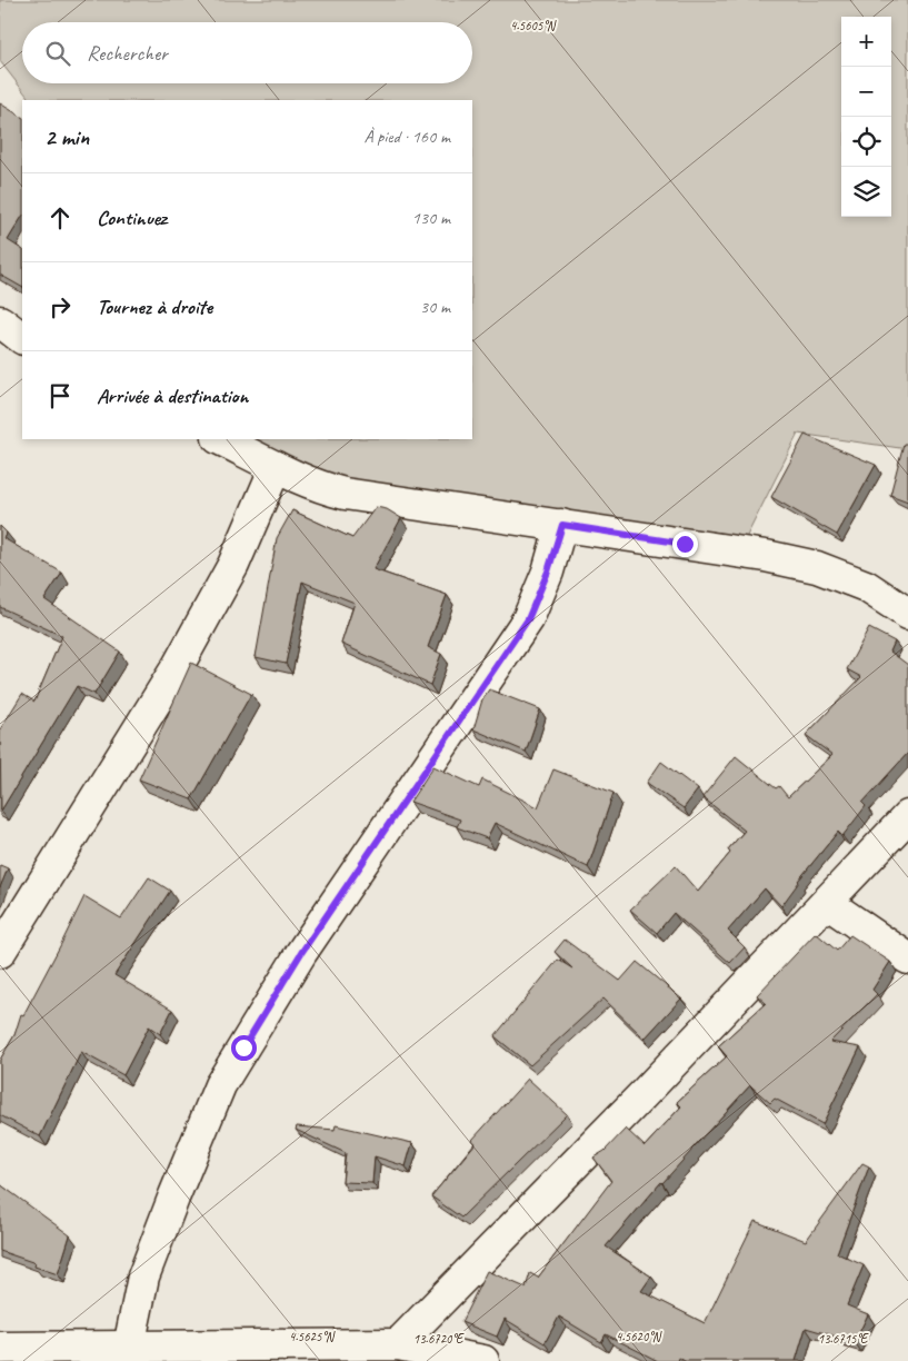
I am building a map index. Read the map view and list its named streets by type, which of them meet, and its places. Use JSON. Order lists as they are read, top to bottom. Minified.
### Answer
{"page":{"map_buttons":["+","−"],"search":"Rechercher","heading":["2 min","À pied · 160 m"],"list":[["Continuez","130 m"],["Tournez à droite","30 m"],"Arrivée à destination"]},"coordinates":["4.5605°N","4.5625°N","4.5620°N","13.6720°E","13.6715°E"]}
